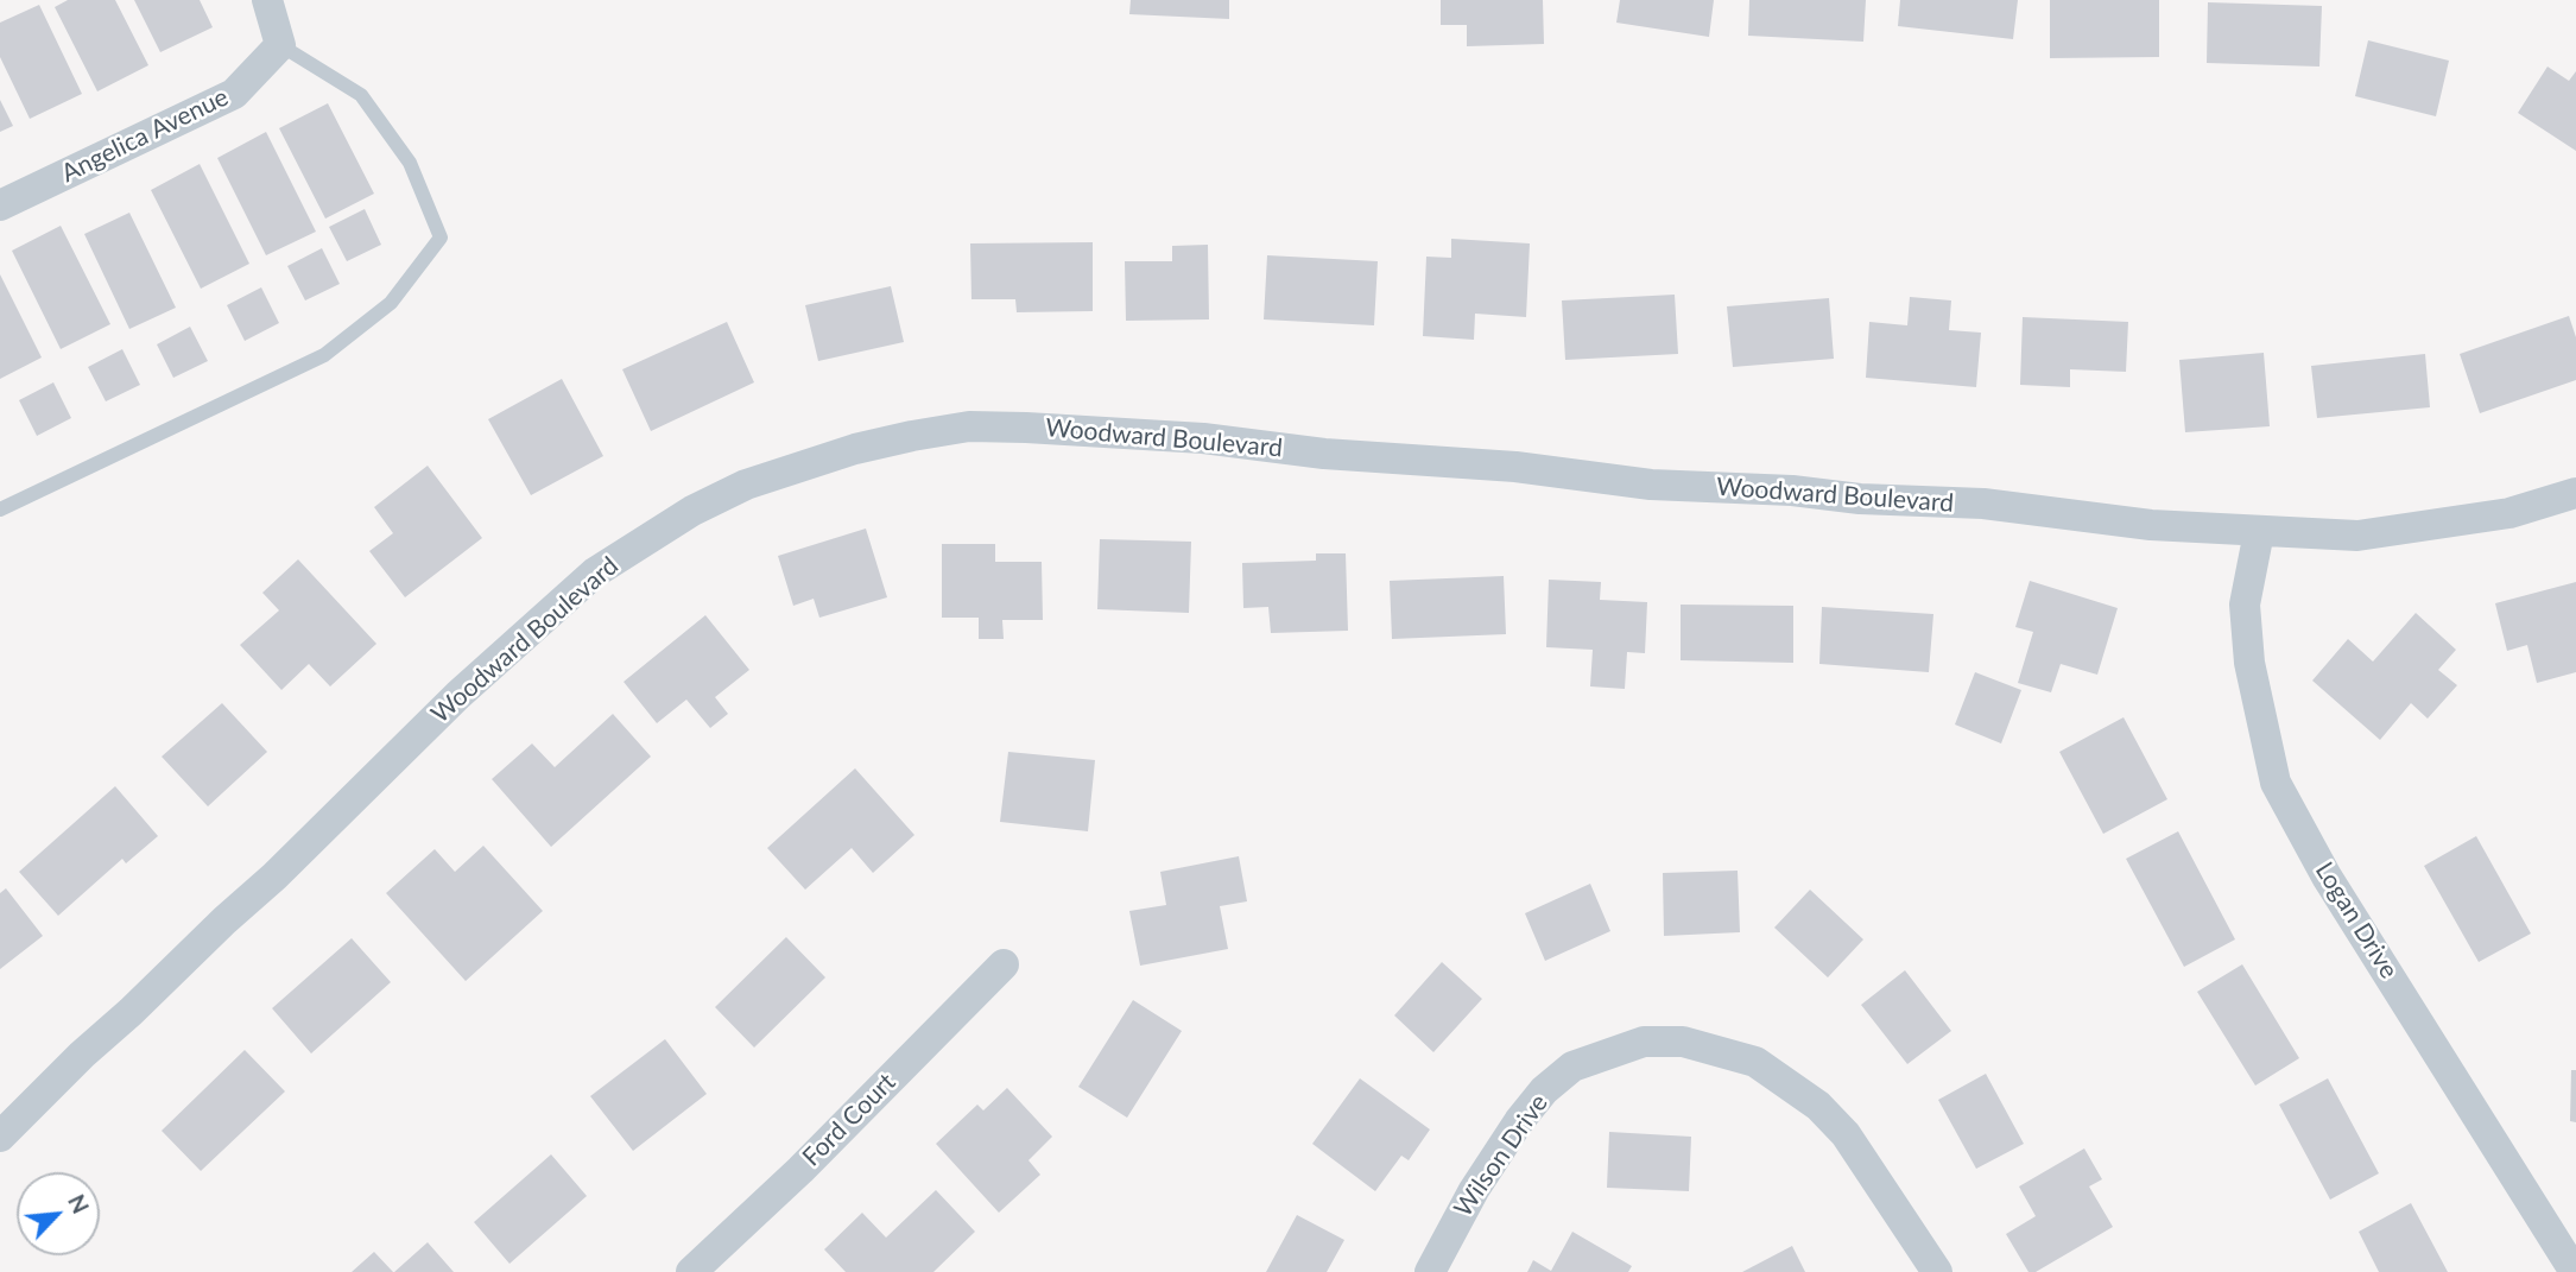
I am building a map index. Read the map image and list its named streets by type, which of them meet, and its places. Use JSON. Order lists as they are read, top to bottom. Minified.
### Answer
{"streets":{"street":["Angelica Avenue","Woodward Boulevard","Logan Drive","Ford Court","Wilson Drive"]},"crossings":[["Woodward Boulevard","Logan Drive"]],"north":"top right"}
